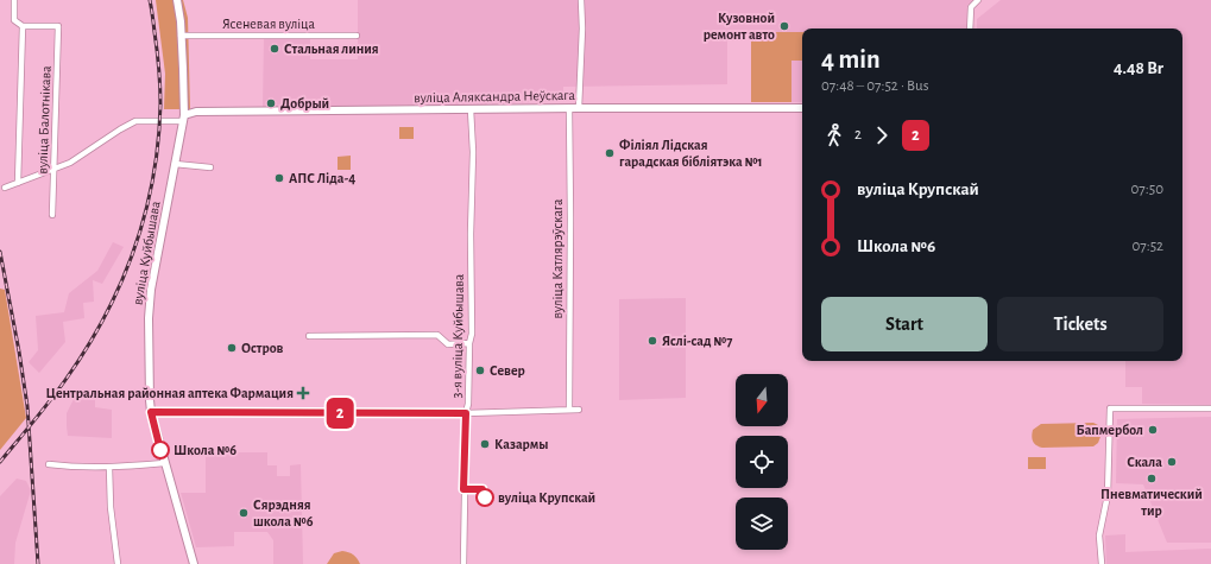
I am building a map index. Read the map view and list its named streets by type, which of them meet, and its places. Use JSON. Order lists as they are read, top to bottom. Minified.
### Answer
{"streets":{"street":["Ясеневая вуліца","вуліца Аляксандра Неўскага","вуліца Балотнікава","вуліца Куйбышава","вуліца Катлярэўскага","3-я вуліца Куйбышава"]},"crossings":[["Ясеневая вуліца","вуліца Куйбышава"],["вуліца Аляксандра Неўскага","вуліца Балотнікава"],["вуліца Аляксандра Неўскага","вуліца Куйбышава"],["вуліца Аляксандра Неўскага","вуліца Катлярэўскага"],["вуліца Аляксандра Неўскага","3-я вуліца Куйбышава"]],"places":{"other":["Кузовной ремонт авто","Стальная линия","Добрый","Філіял Лідская гарадская бібліятэка №1","АПС Ліда-4","Яслі-сад №7","Остров","Север","Бапмербол","Казармы","Школа №6","Скала","Пневматический тир","вуліца Крупскай","Сярэдняя школа №6"],"health":["Центральная районная аптека Фармация"]},"lines":["bus line 2"],"north":"bottom","page":{"on_map":"2","heading":["4 min","07:48 – 07:52 · Bus","4.48 Br"],"legs":["2","2"],"list":[{"name":"вуліца Крупскай","value":"07:50"},{"name":"Школа №6","value":"07:52"}],"buttons":["Start","Tickets"]}}
